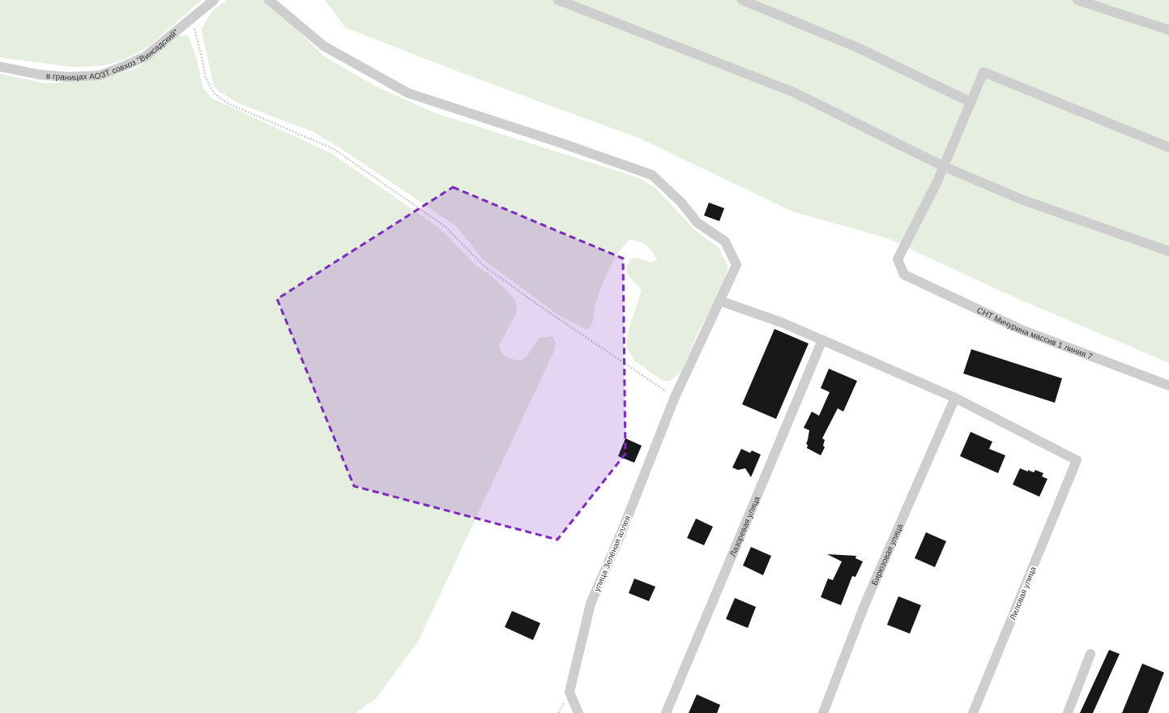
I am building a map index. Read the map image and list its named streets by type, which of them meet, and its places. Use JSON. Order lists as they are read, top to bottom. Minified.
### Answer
{"streets":{"street":["в границах АОЗТ совхоз \"Винсадский\"","СНТ Мичурина массив 1 линия 7","Лазоревая улица","улица Зелёная аллея","Бирюзовая улица","Лиловая улица"]},"crossings":[["Бирюзовая улица","Лиловая улица"]]}
